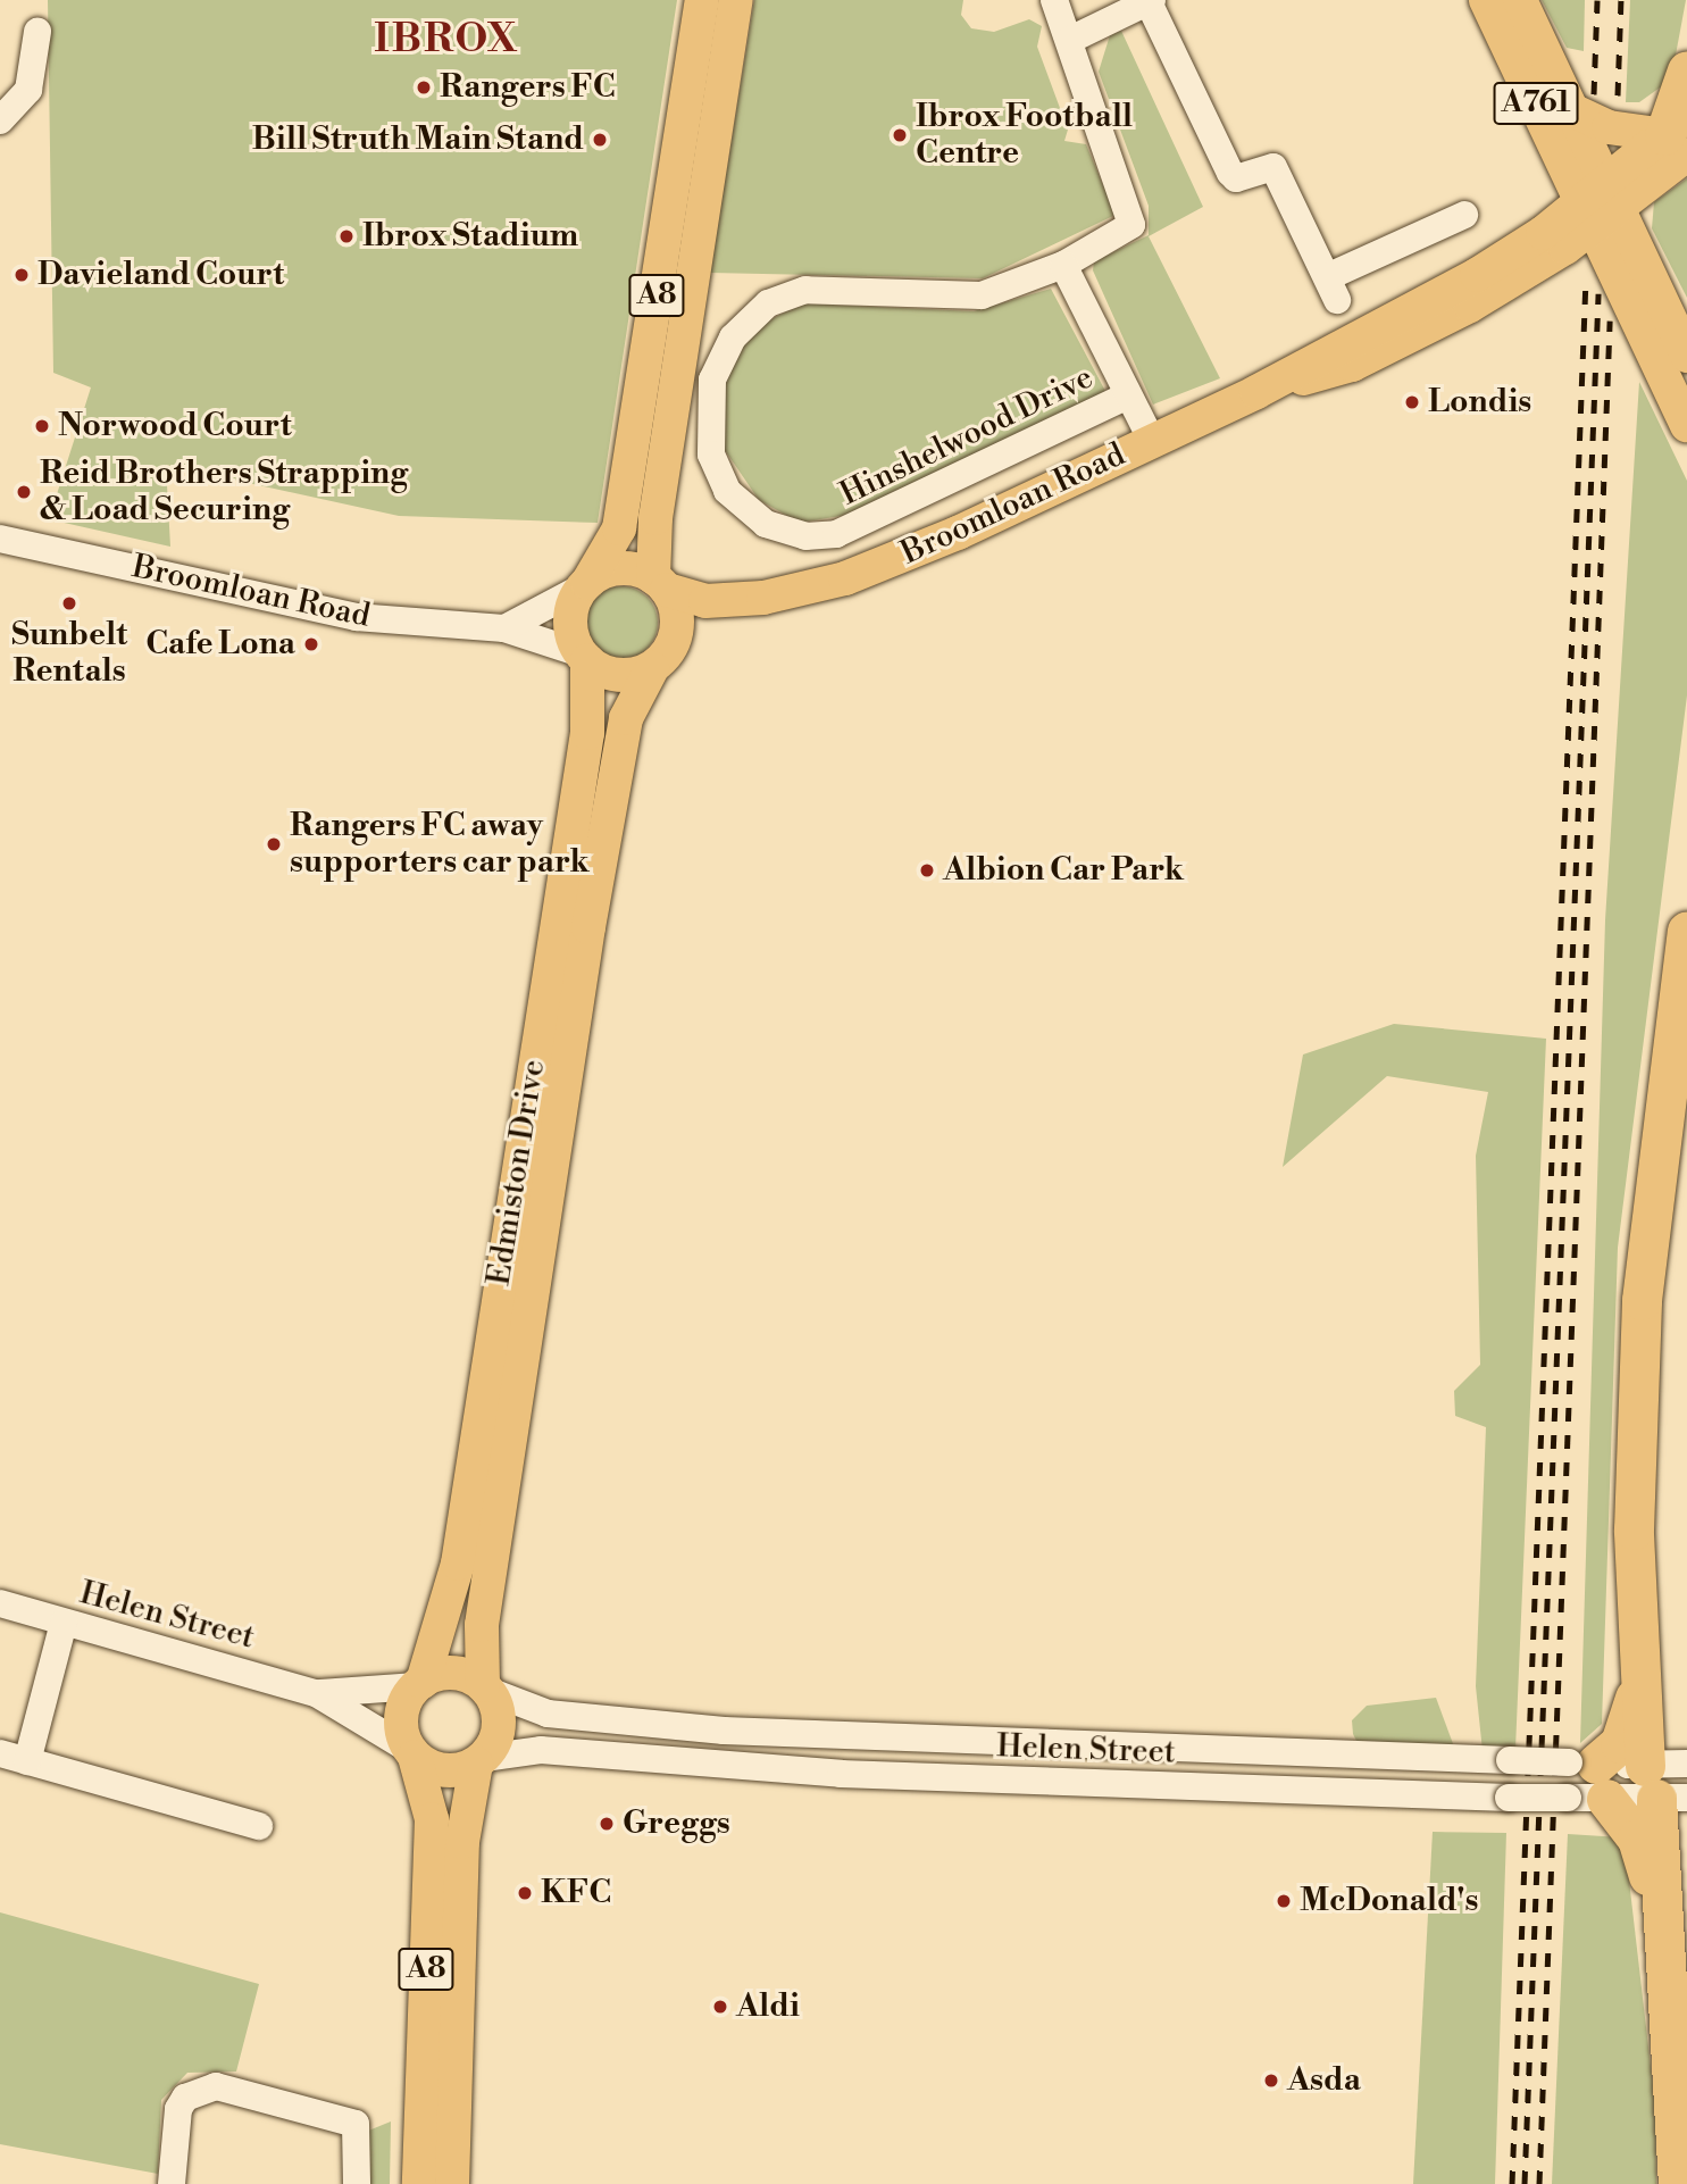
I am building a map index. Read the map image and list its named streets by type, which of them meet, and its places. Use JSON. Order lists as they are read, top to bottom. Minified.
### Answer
{"streets":{"main road":["A761","A8","Broomloan Road","Edmiston Drive"],"street":["Hinshelwood Drive","Helen Street"]},"crossings":[["A761","Broomloan Road"],["A8","Broomloan Road"],["A8","Edmiston Drive"],["A8","Helen Street"],["Broomloan Road","Edmiston Drive"],["Edmiston Drive","Helen Street"]],"districts":["IBROX"],"places":["Rangers FC","Ibrox Football Centre","Bill Struth Main Stand","Ibrox Stadium","Davieland Court","Londis","Norwood Court","Reid Brothers Strapping & Load Securing","Sunbelt Rentals","Cafe Lona","Rangers FC away supporters car park","Albion Car Park","Greggs","KFC","McDonald's","Aldi","Asda"]}
